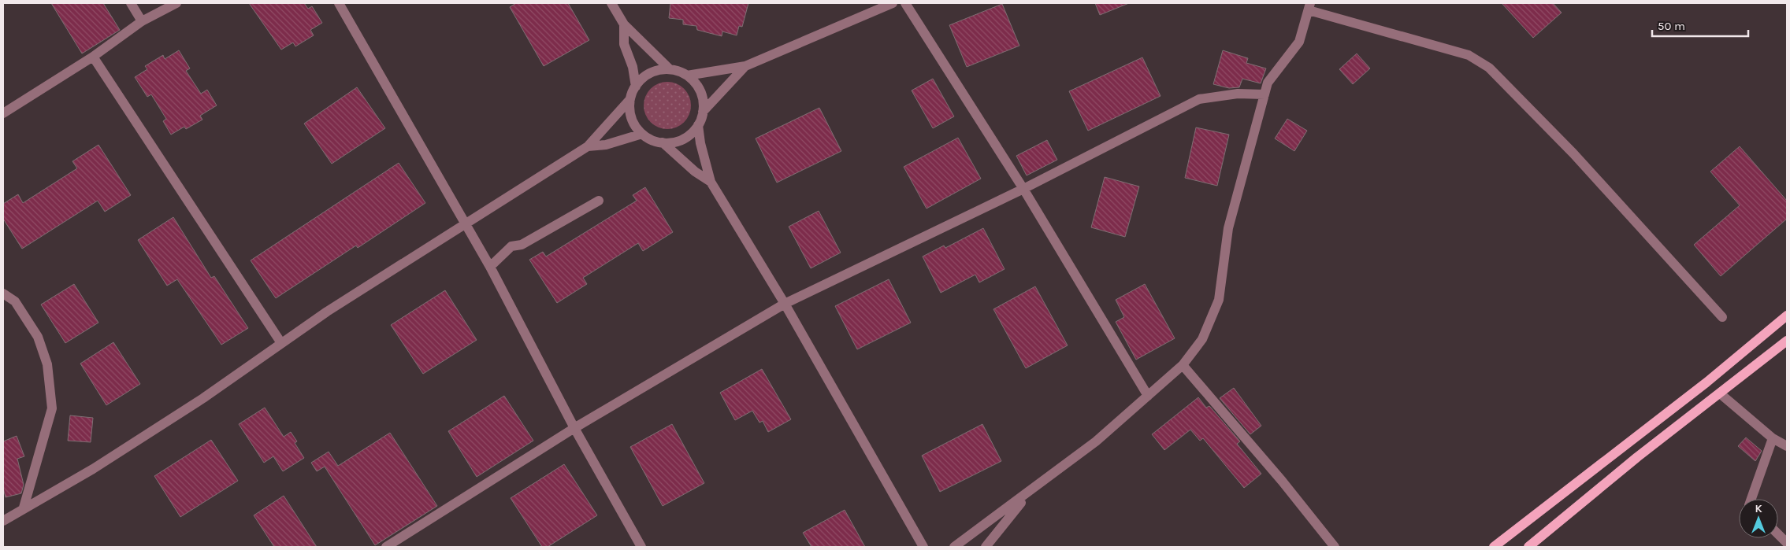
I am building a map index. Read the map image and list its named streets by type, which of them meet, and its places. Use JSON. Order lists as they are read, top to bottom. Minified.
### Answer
{"scale_bar":"50 m","north":"top"}
